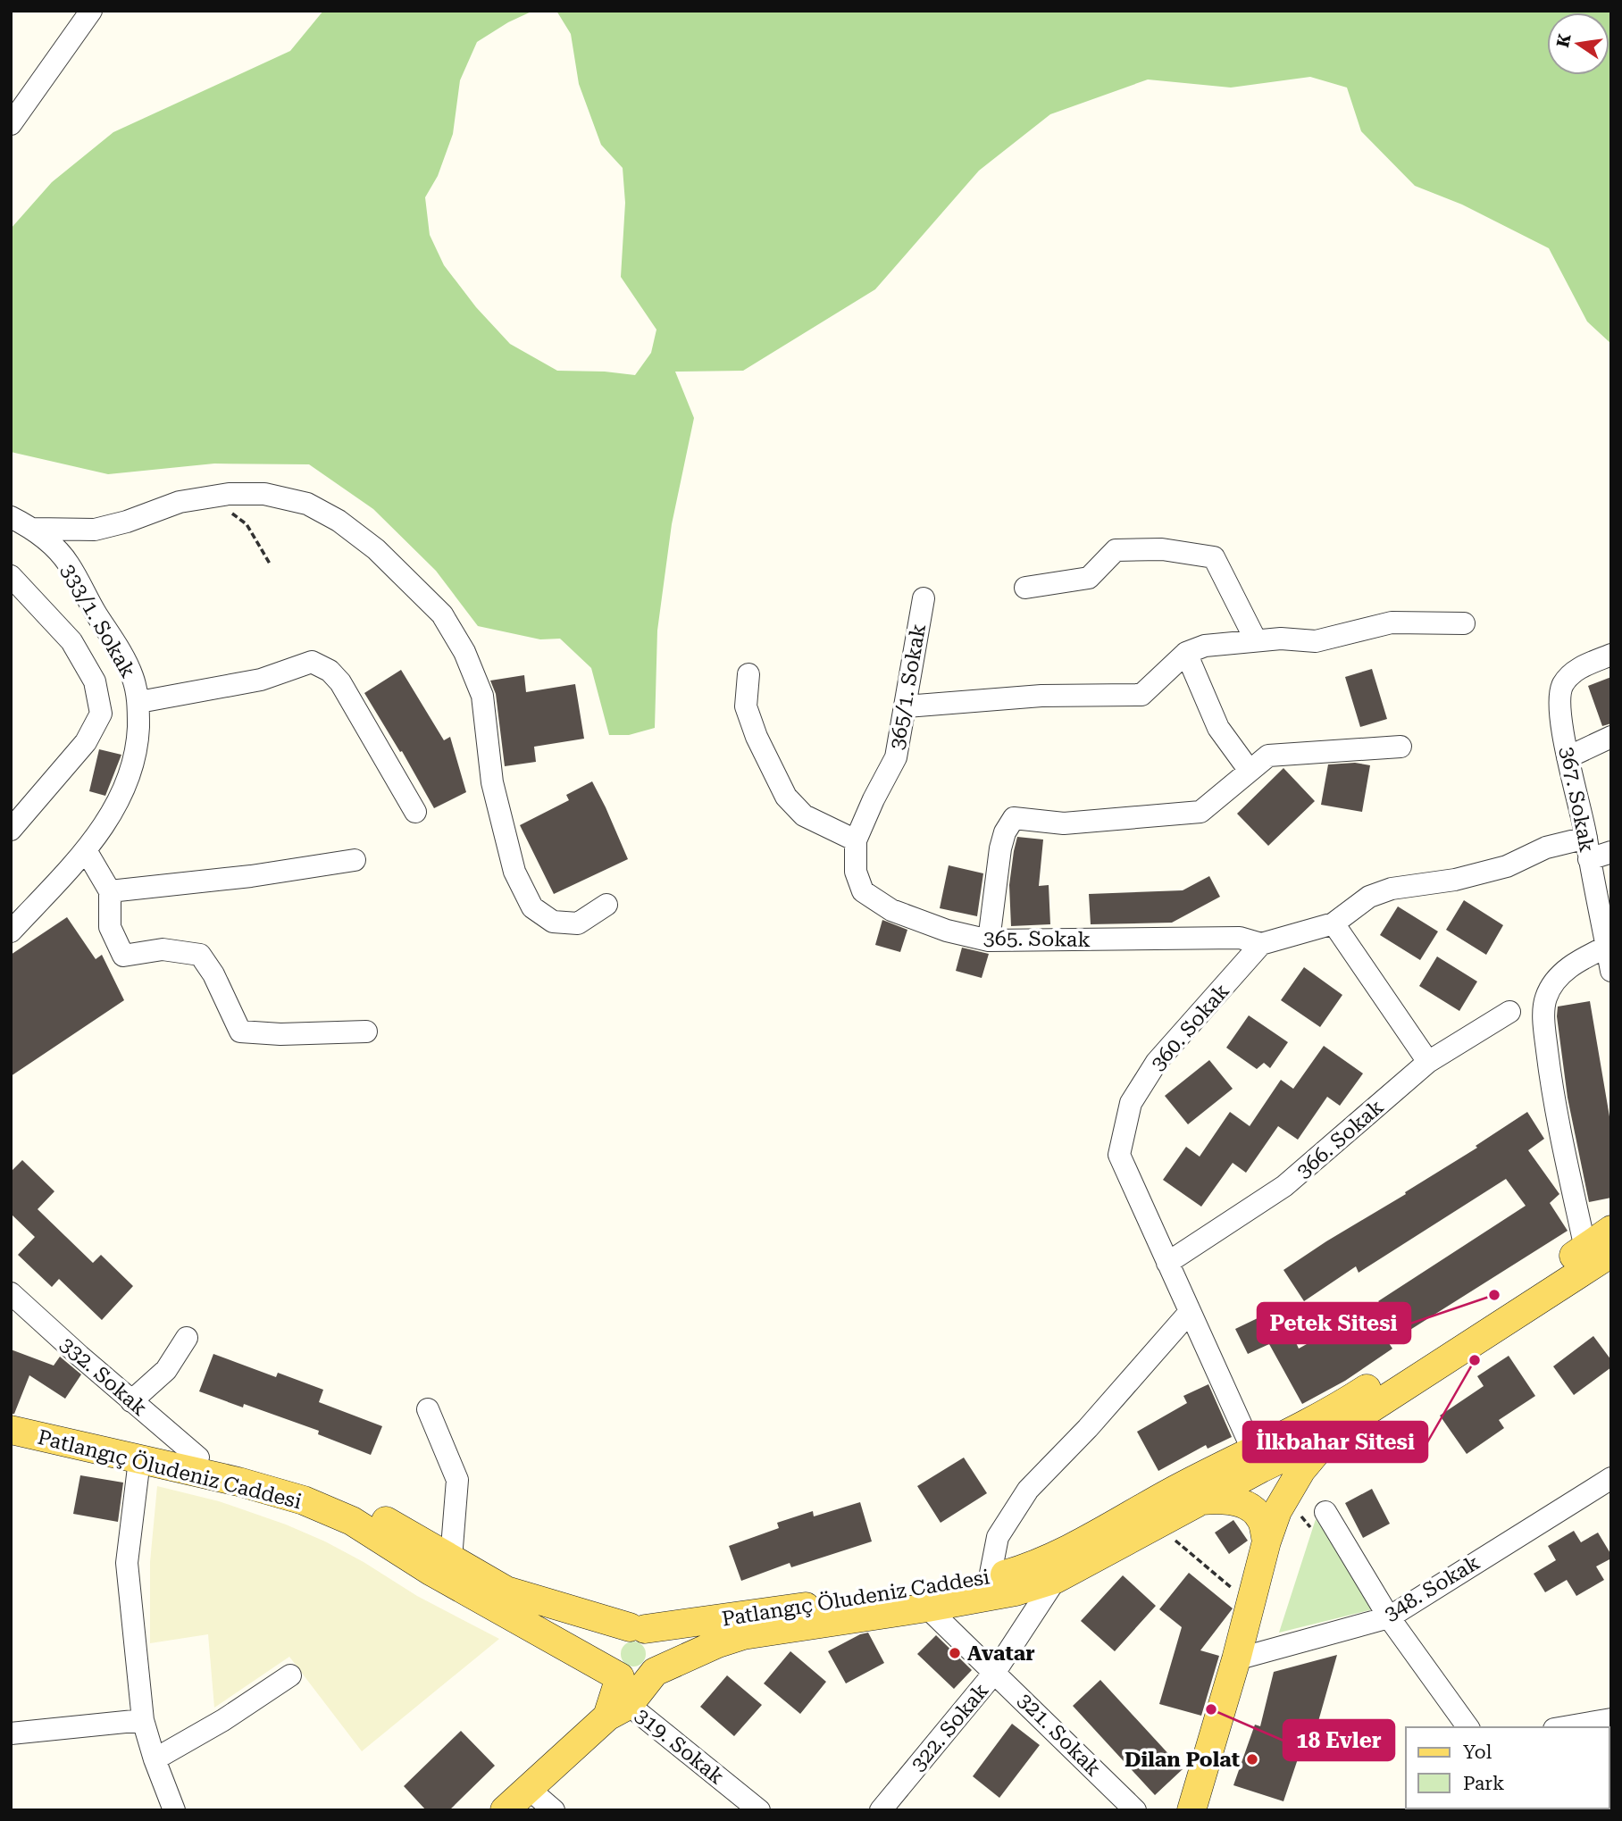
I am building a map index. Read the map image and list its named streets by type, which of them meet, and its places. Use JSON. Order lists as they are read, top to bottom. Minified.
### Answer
{"streets":{"main road":["Patlangıç Öludeniz Caddesi"],"street":["333/1. Sokak","365/1. Sokak","367. Sokak","365. Sokak","360. Sokak","366. Sokak","332. Sokak","348. Sokak","322. Sokak","321. Sokak","319. Sokak"]},"crossings":[["365/1. Sokak","365. Sokak"],["365. Sokak","360. Sokak"],["360. Sokak","366. Sokak"],["360. Sokak","Patlangıç Öludeniz Caddesi"],["332. Sokak","Patlangıç Öludeniz Caddesi"],["Patlangıç Öludeniz Caddesi","322. Sokak"],["Patlangıç Öludeniz Caddesi","321. Sokak"],["322. Sokak","321. Sokak"]],"places":["Petek Sitesi","İlkbahar Sitesi","Avatar","18 Evler","Dilan Polat"],"legend":["Yol","Park"],"north":"left"}
